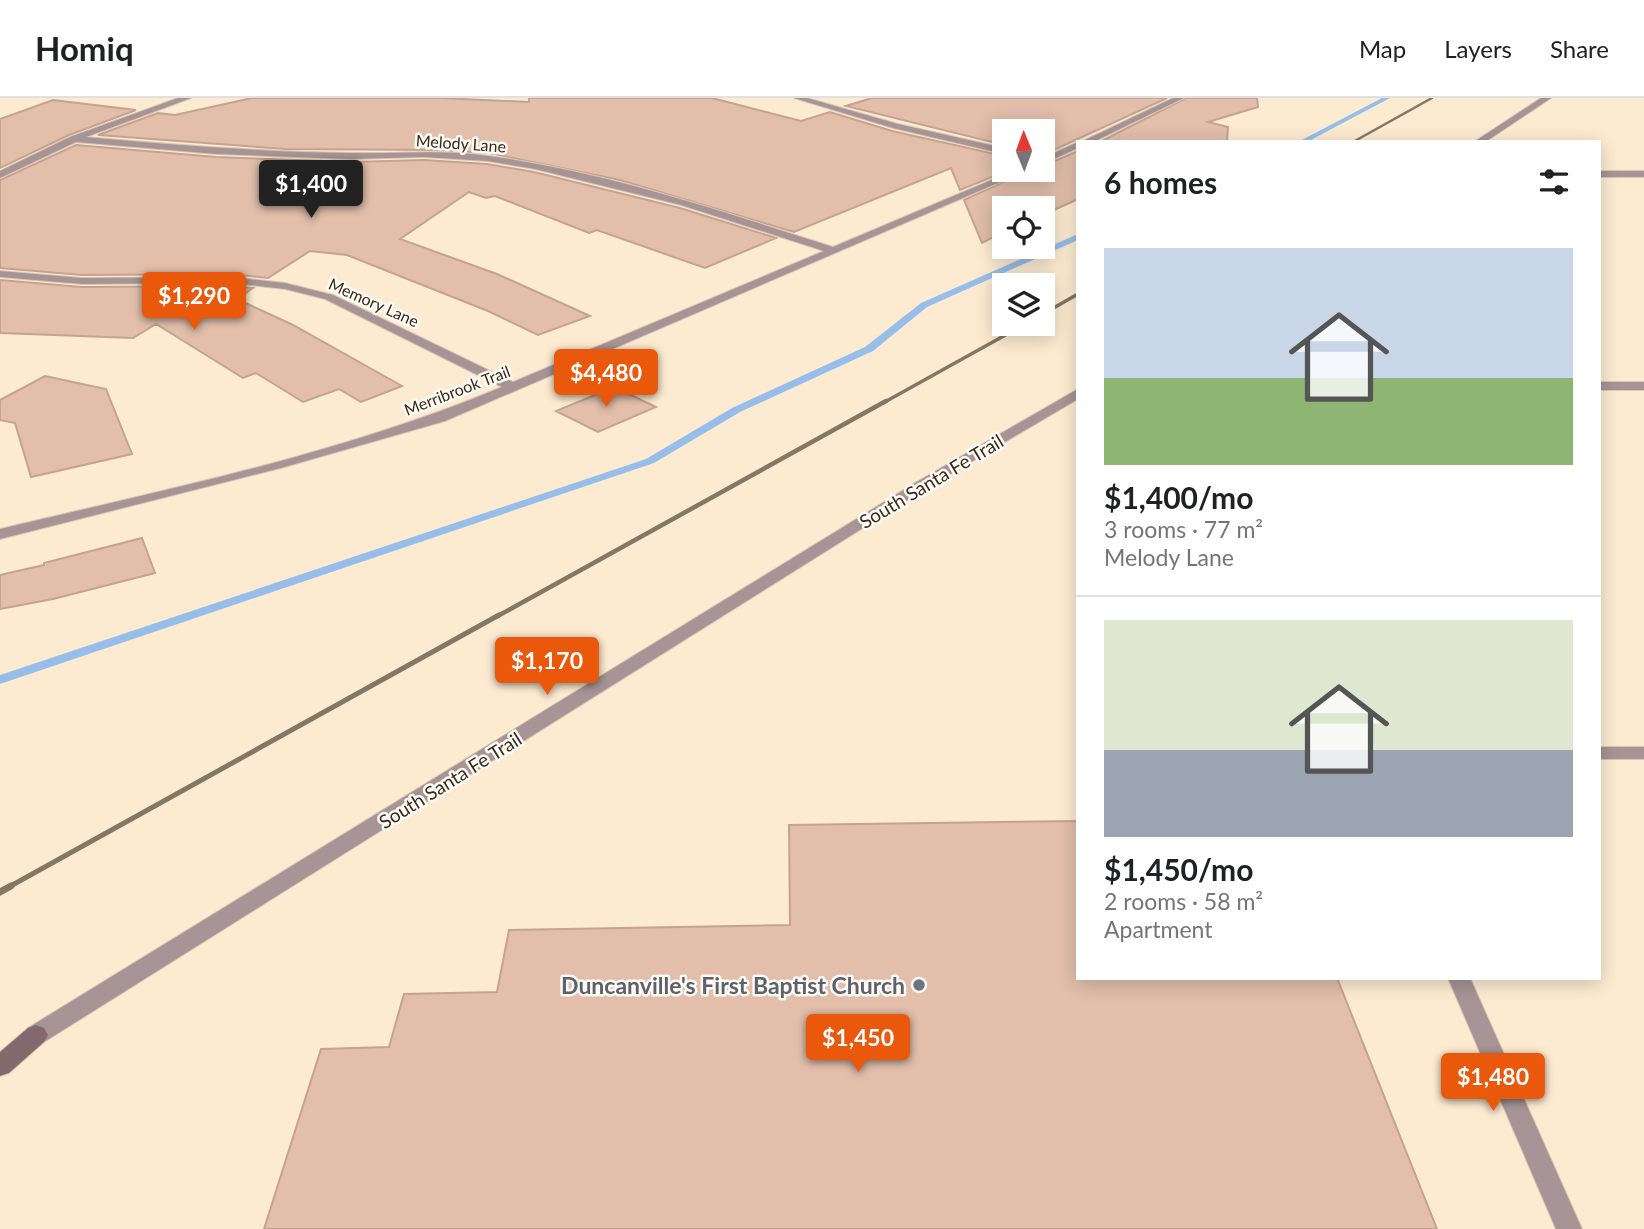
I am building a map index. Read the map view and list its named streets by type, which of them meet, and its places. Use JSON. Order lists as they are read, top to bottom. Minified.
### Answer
{"streets":{"main road":["South Santa Fe Trail"],"street":["Melody Lane","Memory Lane","Merribrook Trail"]},"crossings":[["Melody Lane","Merribrook Trail"],["Memory Lane","Merribrook Trail"]],"places":["Duncanville's First Baptist Church"],"north":"top","page":{"header":"Homiq","nav":["Map","Layers","Share"],"heading":"6 homes","price":["$1,400","$1,290","$4,480","$1,170","$1,450","$1,480"],"list":[{"name":"$1,400/mo","note":"3 rooms · 77 m² · Melody Lane"},{"name":"$1,450/mo","note":"2 rooms · 58 m² · Apartment"}]}}
